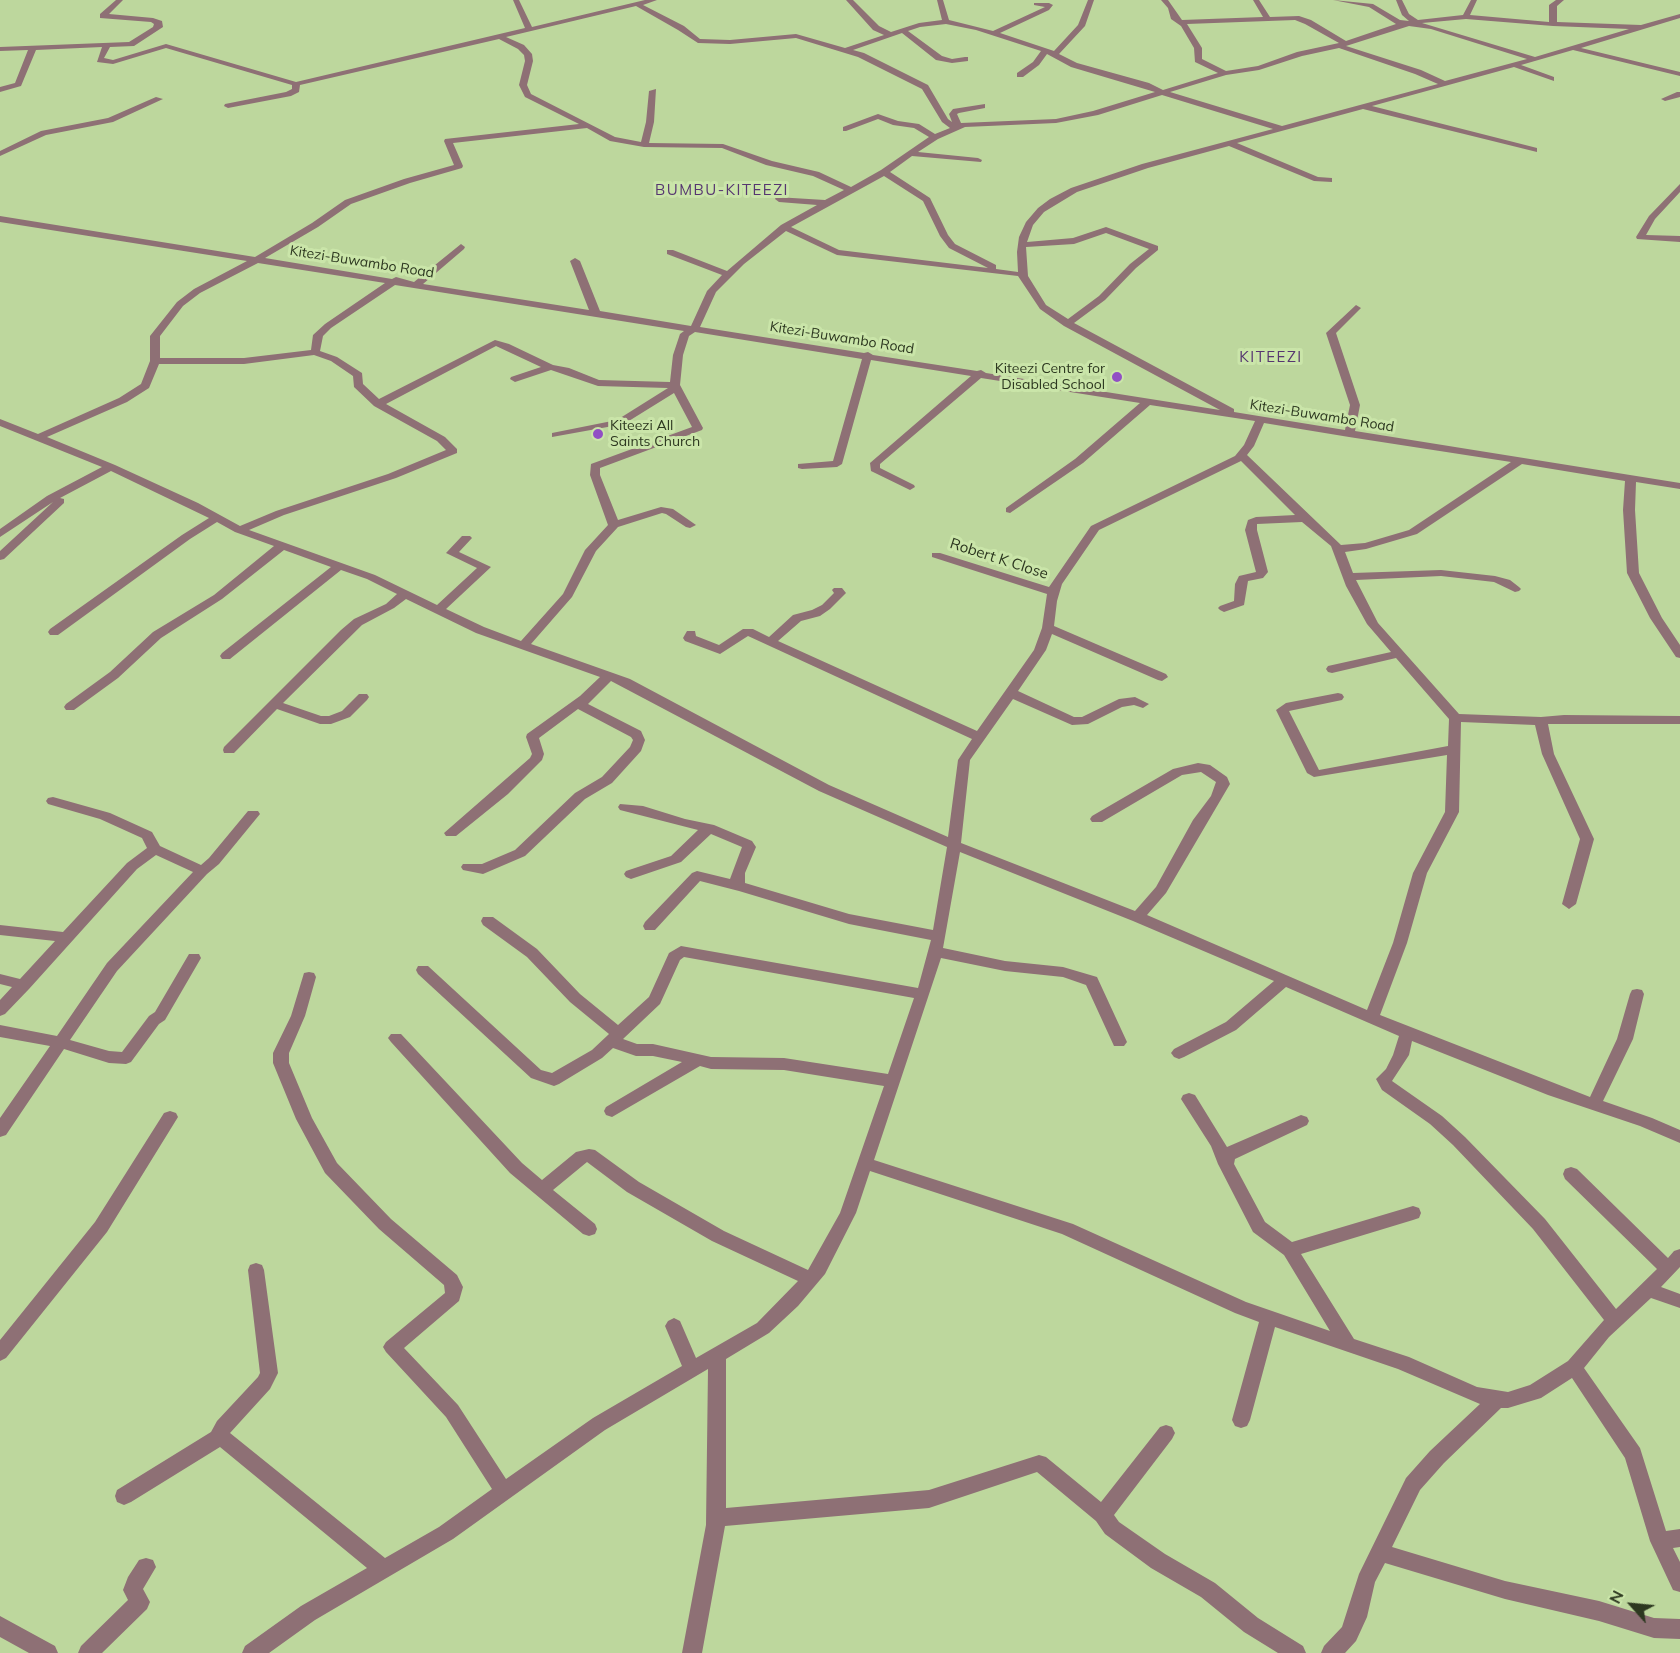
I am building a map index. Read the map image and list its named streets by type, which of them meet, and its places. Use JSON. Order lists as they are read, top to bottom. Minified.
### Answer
{"streets":{"street":["Kitezi-Buwambo Road","Robert K Close"]},"districts":["BUMBU-KITEEZI","KITEEZI"],"places":["Kiteezi Centre for Disabled School","Kiteezi All Saints Church"],"north":"top left"}
